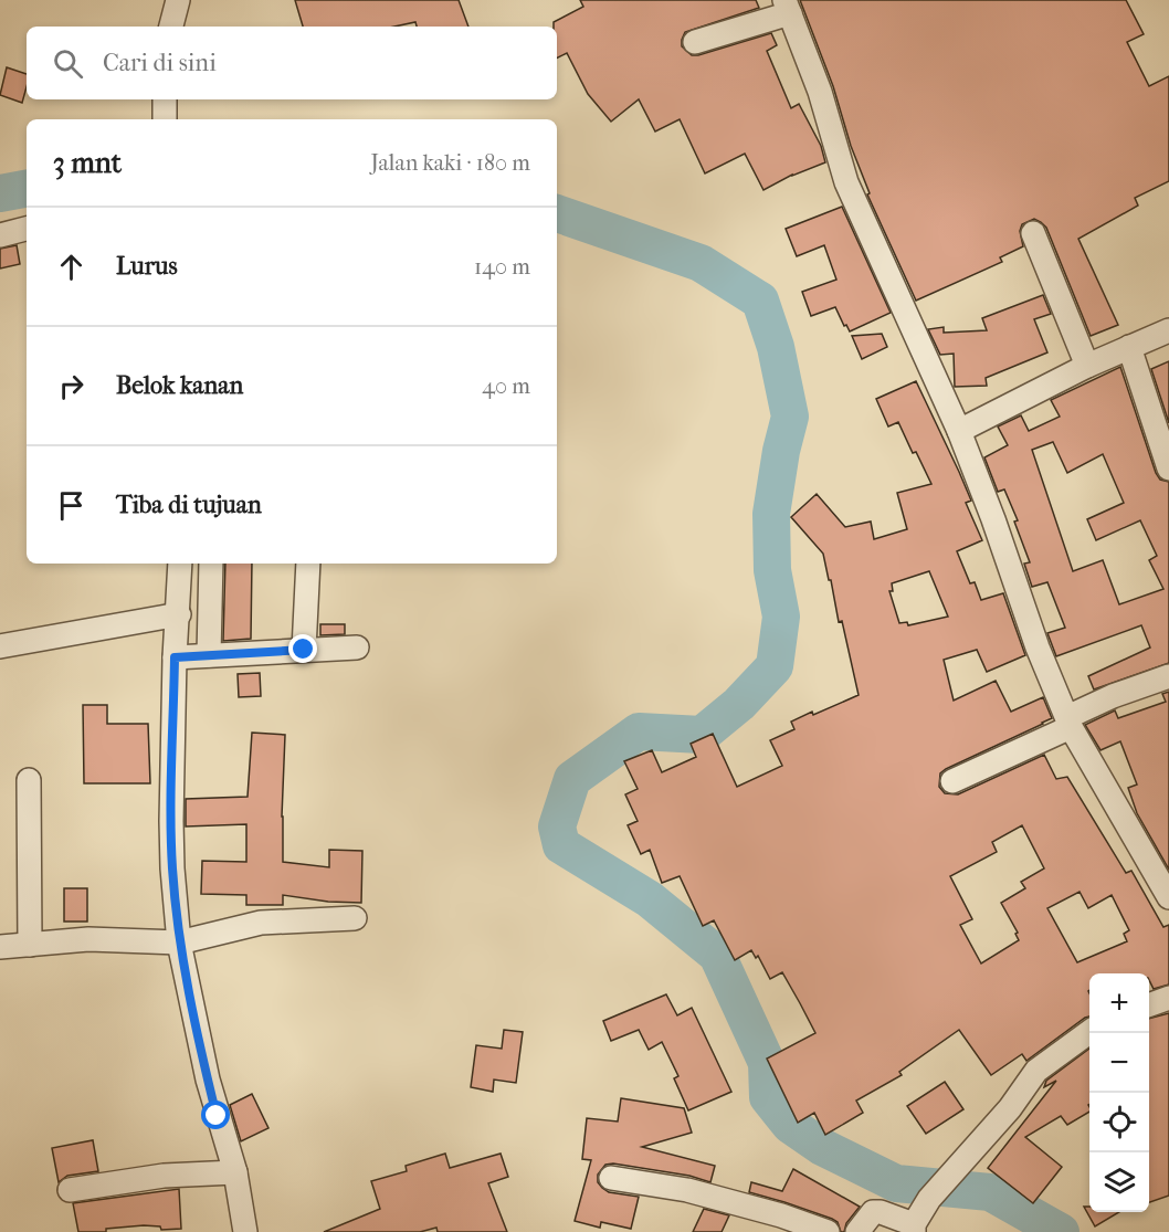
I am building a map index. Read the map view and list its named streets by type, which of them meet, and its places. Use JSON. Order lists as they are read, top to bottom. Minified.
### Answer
{"page":{"search":"Cari di sini","heading":["3 mnt","Jalan kaki · 180 m"],"list":[["Lurus","140 m"],["Belok kanan","40 m"],"Tiba di tujuan"],"map_buttons":["+","−"]}}
